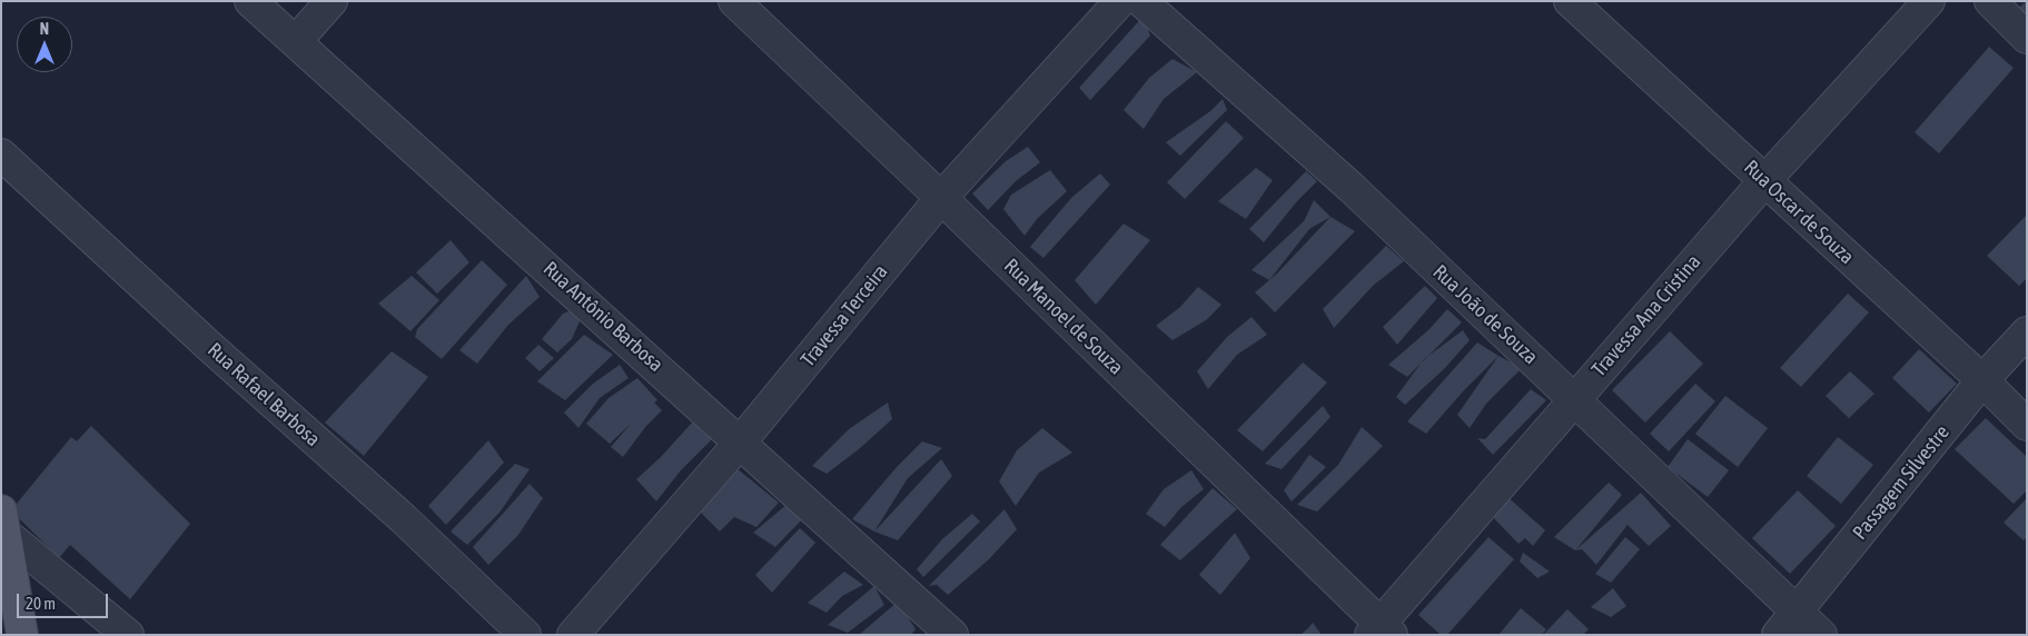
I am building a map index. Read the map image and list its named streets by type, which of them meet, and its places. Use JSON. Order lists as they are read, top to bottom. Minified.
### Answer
{"streets":{"street":["Rua Oscar de Souza","Rua João de Souza","Travessa Terceira","Travessa Ana Cristina","Rua Antônio Barbosa","Rua Manoel de Souza","Rua Rafael Barbosa","Passagem Silvestre"]},"crossings":[["Rua Oscar de Souza","Travessa Ana Cristina"],["Rua Oscar de Souza","Passagem Silvestre"],["Rua João de Souza","Travessa Ana Cristina"],["Rua João de Souza","Passagem Silvestre"],["Travessa Terceira","Rua Antônio Barbosa"],["Travessa Terceira","Rua Manoel de Souza"],["Travessa Ana Cristina","Rua Manoel de Souza"]],"scale_bar":"20 m","north":"top"}
